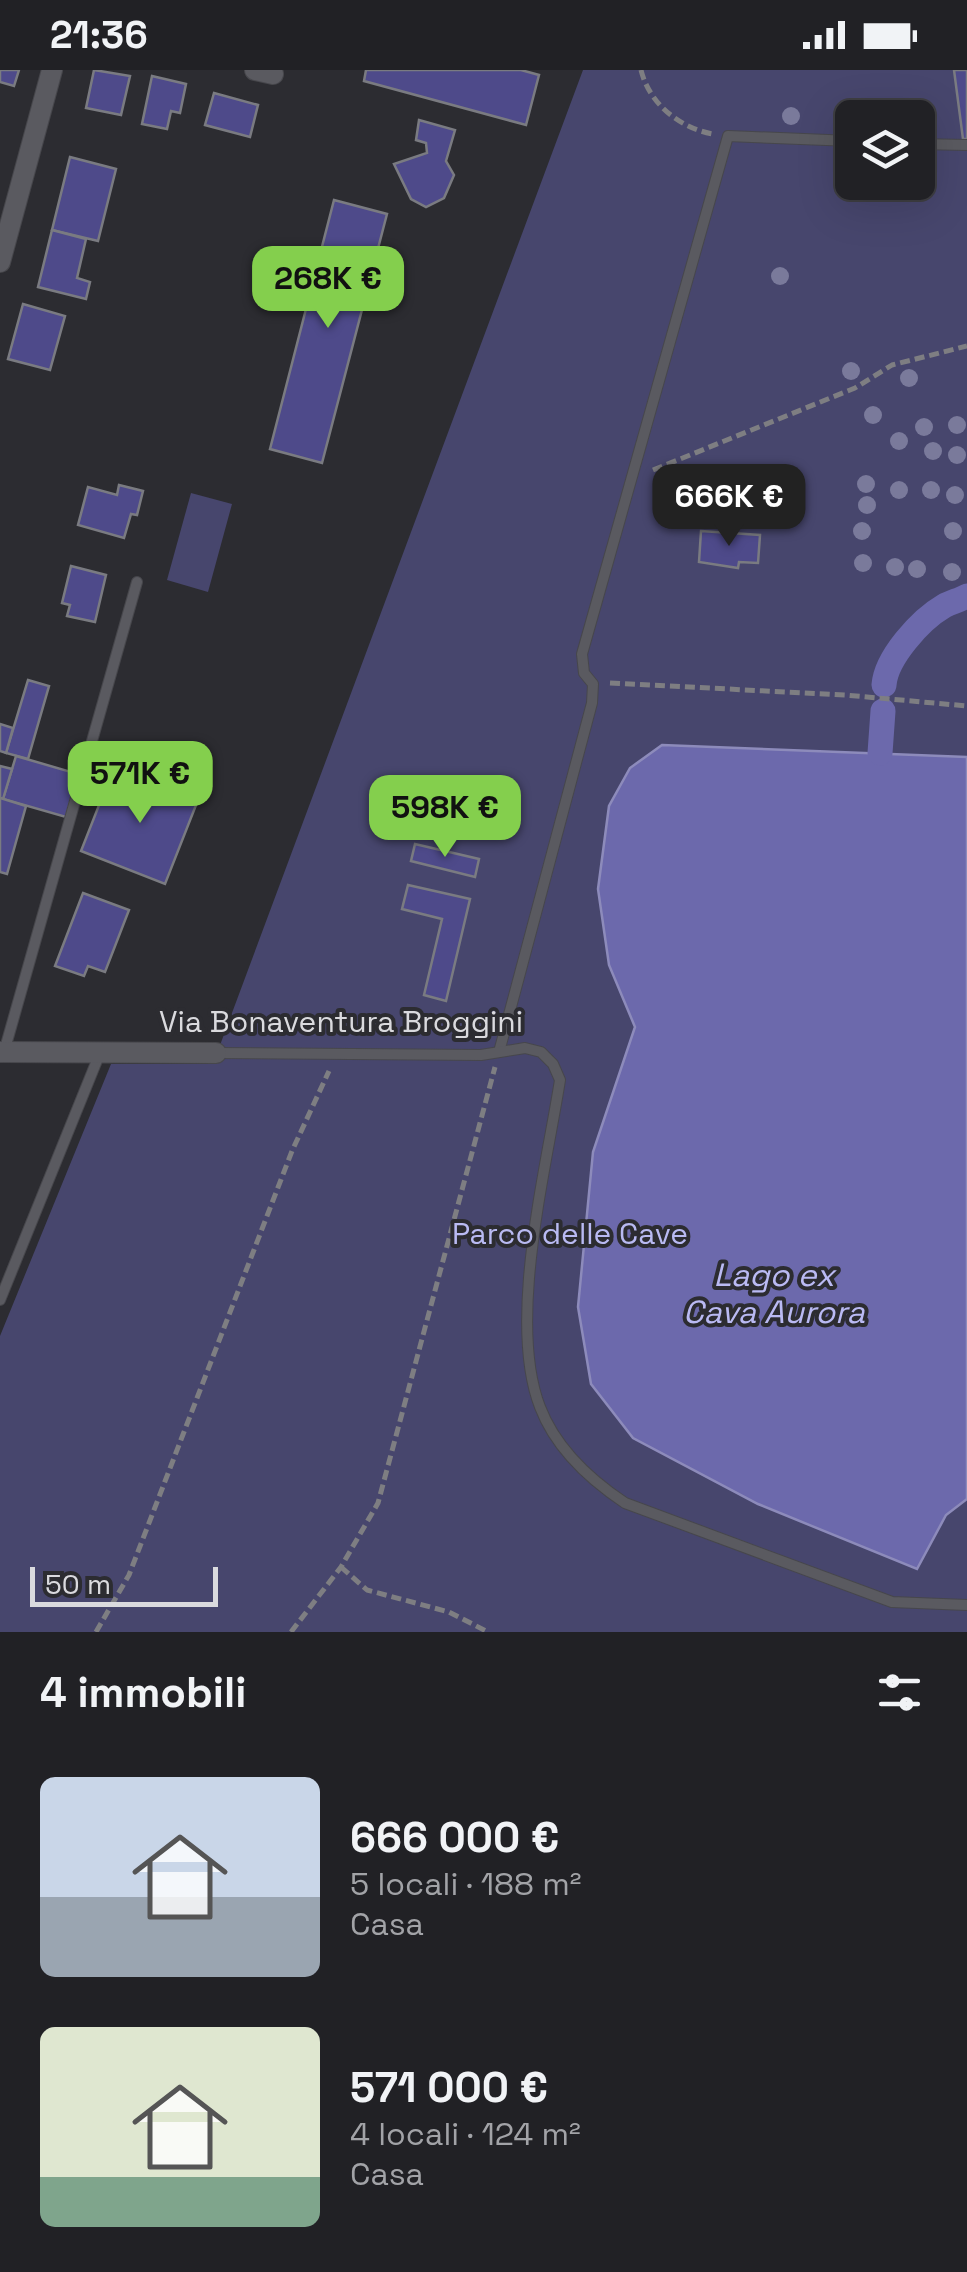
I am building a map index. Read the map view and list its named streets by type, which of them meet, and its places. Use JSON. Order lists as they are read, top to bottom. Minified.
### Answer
{"streets":{"street":["Via Bonaventura Broggini"]},"water":["Lago ex Cava Aurora"],"parks":["Parco delle Cave"],"scale_bar":"50 m","page":{"status":"21:36","price":["268K €","666K €","571K €","598K €"],"scale":"50 m","heading":"4 immobili","list":[{"name":"666 000 €","note":"5 locali · 188 m² · Casa"},{"name":"571 000 €","note":"4 locali · 124 m² · Casa"}]}}
